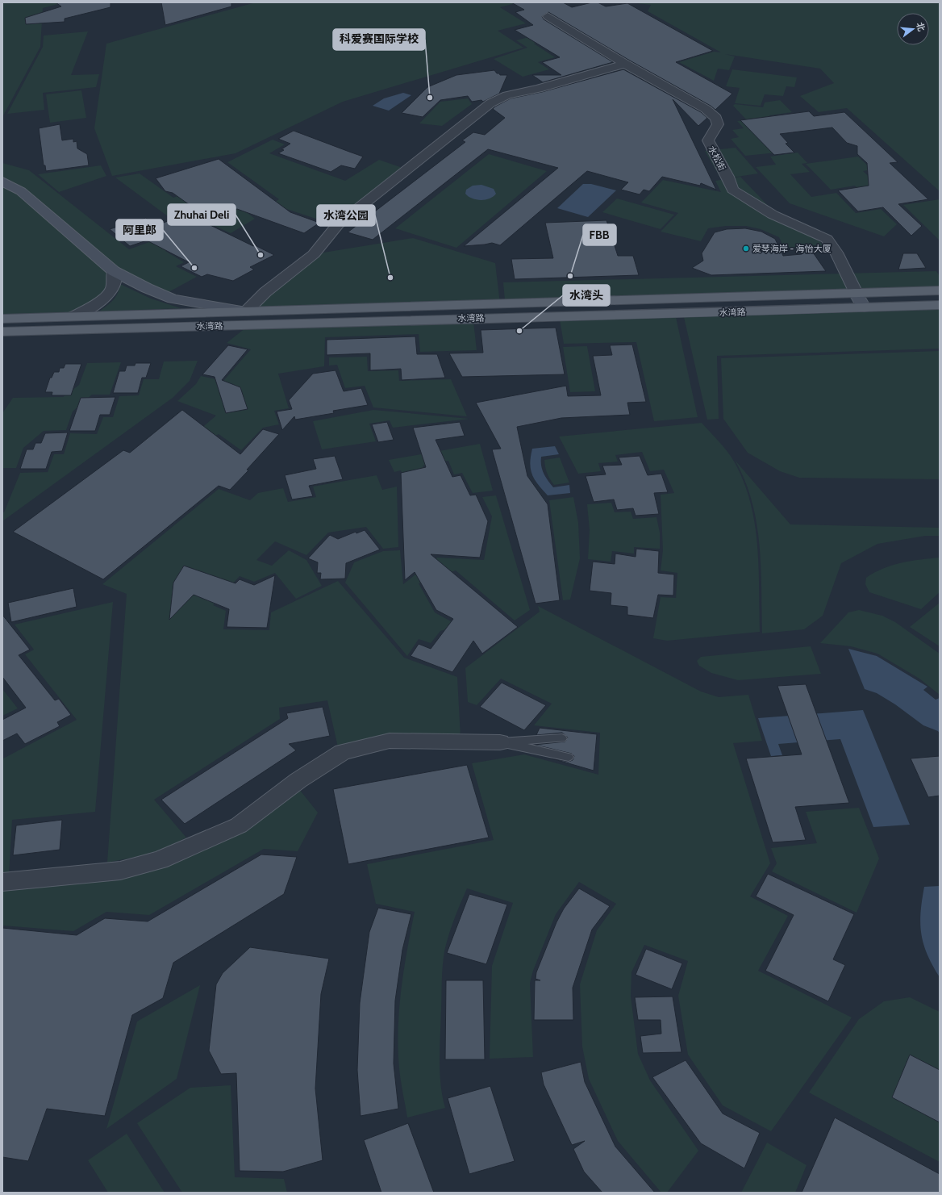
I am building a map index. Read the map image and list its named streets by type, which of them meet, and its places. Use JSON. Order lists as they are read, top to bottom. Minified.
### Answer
{"streets":{"main road":["水湾路"],"street":["水松街"]},"crossings":[["水松街","水湾路"]],"places":["科爱赛国际学校","爱琴海岸 - 海怡大厦","Zhuhai Deli","阿里郎","FBB","水湾公园","水湾头"],"north":"right"}
